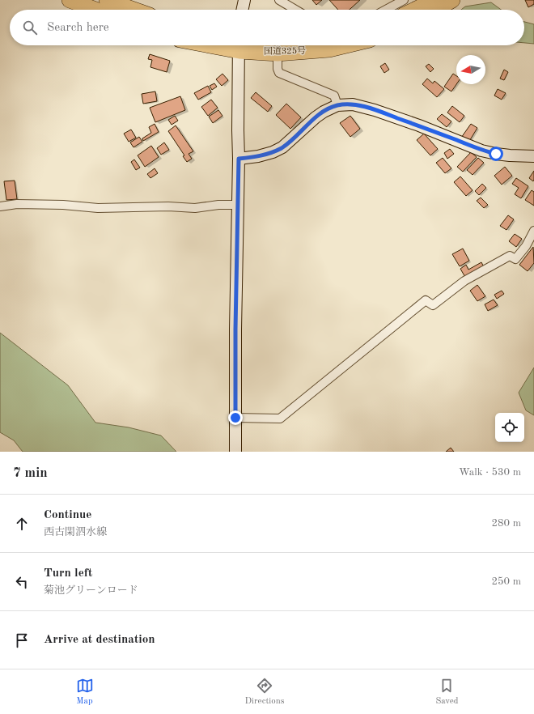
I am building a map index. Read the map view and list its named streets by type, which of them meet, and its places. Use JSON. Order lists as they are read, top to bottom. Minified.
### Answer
{"streets":{"highway":["国道325号"]},"north":"left","page":{"search":"Search here","heading":["7 min","Walk · 530 m"],"list":[["Continue","西古閑泗水線","280 m"],["Turn left","菊池グリーンロード","250 m"],"Arrive at destination"],"nav":["Map","Directions","Saved"]}}
